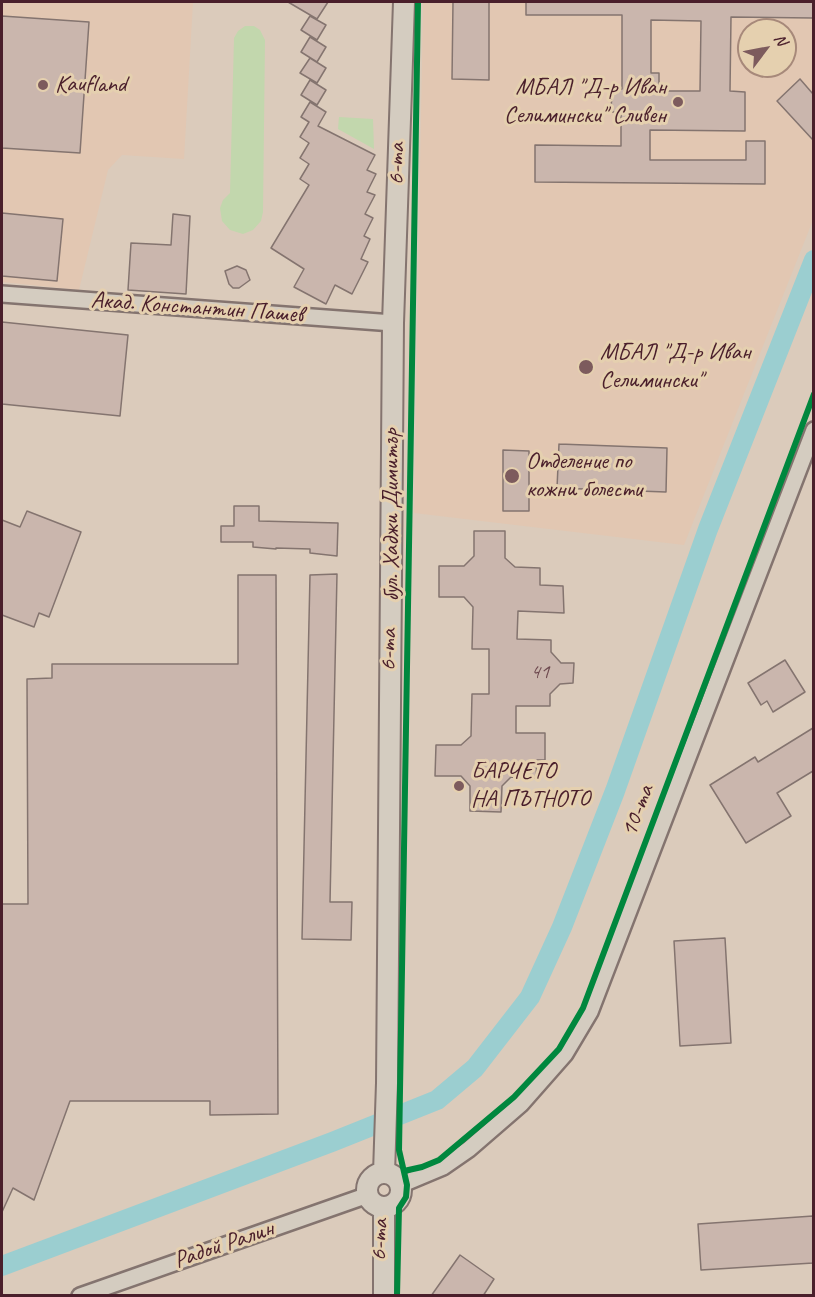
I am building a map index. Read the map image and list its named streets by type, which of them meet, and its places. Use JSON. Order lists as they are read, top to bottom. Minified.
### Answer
{"streets":{"street":["Акад. Константин Пашев","бул. Хаджи Димитър","Радой Ралин"],"cycle path":["6-та","10-та"]},"crossings":[["Акад. Константин Пашев","бул. Хаджи Димитър"],["бул. Хаджи Димитър","Радой Ралин"]],"places":["Kaufland","МБАЛ \"Д-р Иван Селимински\" Сливен","МБАЛ \"Д-р Иван Селимински\"","Отделение по кожни болести","БАРЧЕТО НА ПЪТНОТО"],"house_numbers":["41"],"north":"top right"}
